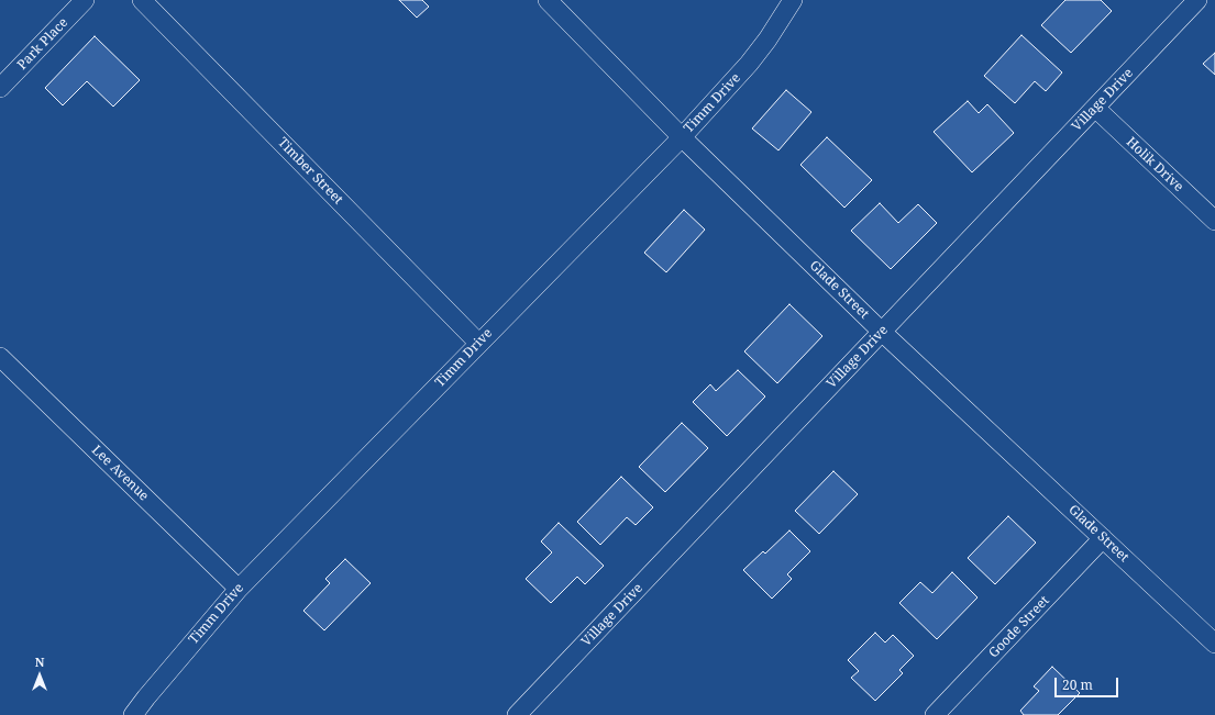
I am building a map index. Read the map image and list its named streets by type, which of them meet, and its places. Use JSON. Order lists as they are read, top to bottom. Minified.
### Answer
{"streets":{"street":["Park Place","Village Drive","Timm Drive","Holik Drive","Timber Street","Glade Street","Lee Avenue","Goode Street"]},"crossings":[["Village Drive","Holik Drive"],["Village Drive","Glade Street"],["Timm Drive","Timber Street"],["Timm Drive","Glade Street"],["Timm Drive","Lee Avenue"],["Glade Street","Goode Street"]],"scale_bar":"20 m","north":"top"}
